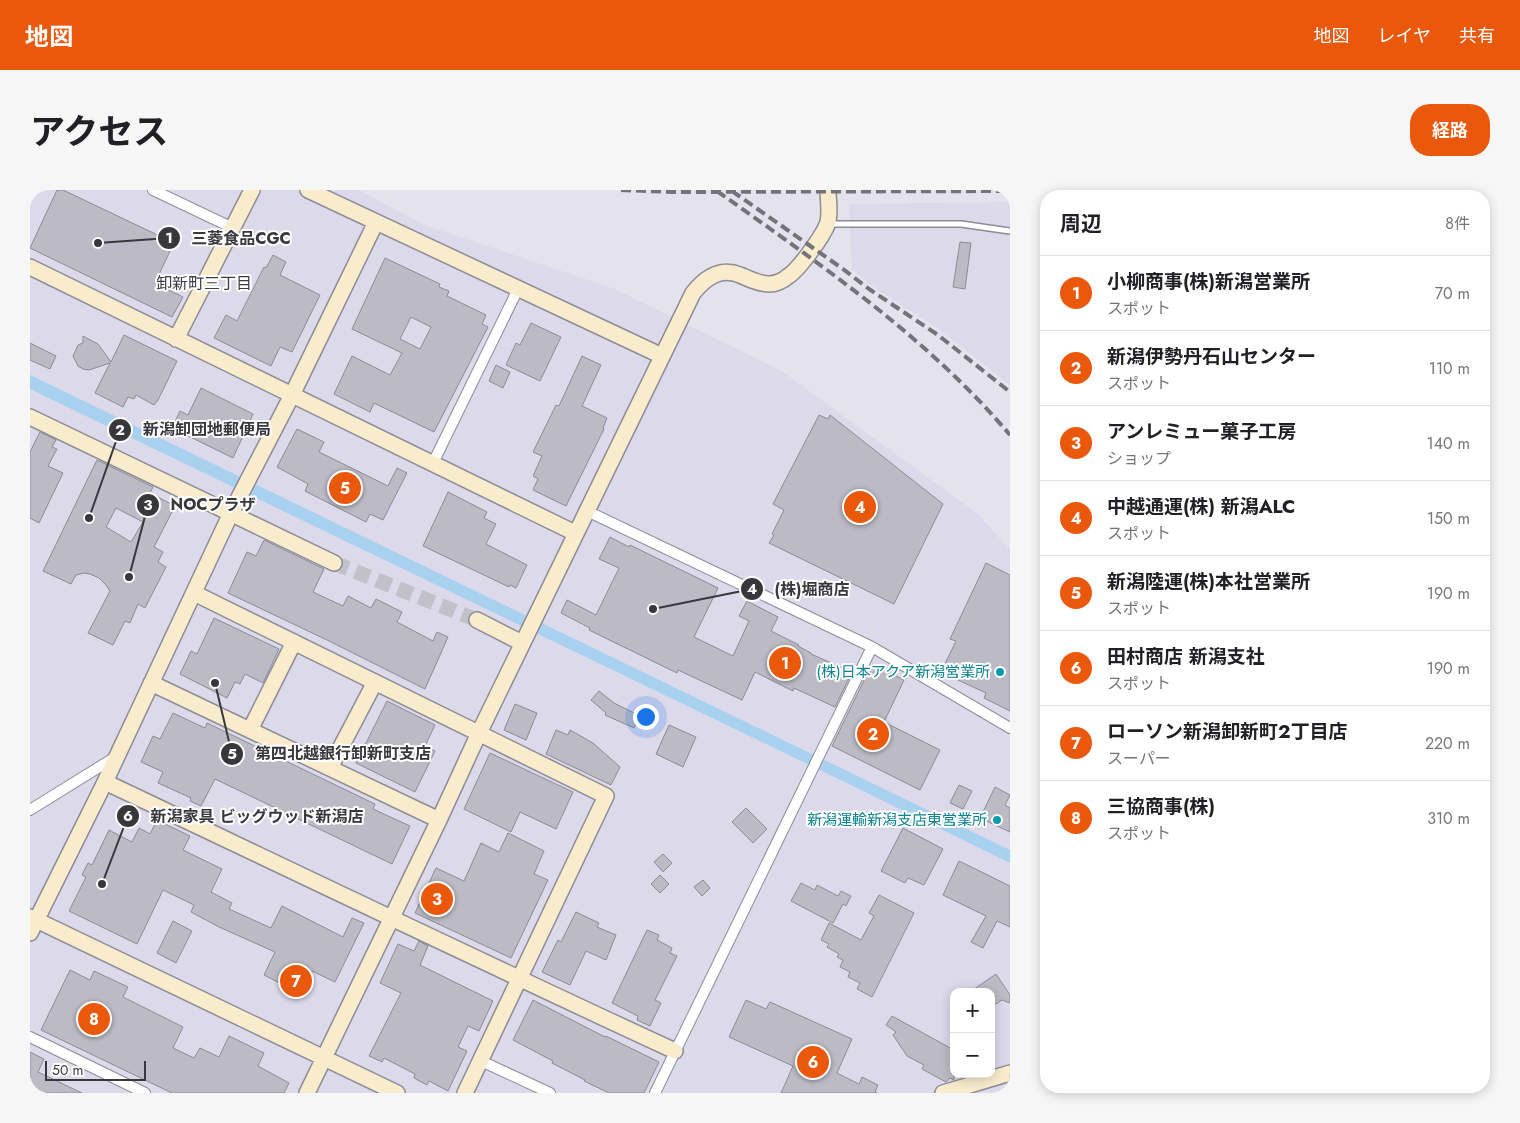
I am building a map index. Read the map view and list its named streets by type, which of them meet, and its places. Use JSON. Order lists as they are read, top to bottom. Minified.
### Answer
{"districts":["卸新町三丁目"],"places":["三菱食品CGC","新潟卸団地郵便局","NOCプラザ","(株)堀商店","(株)日本アクア新潟営業所","第四北越銀行卸新町支店","新潟運輸新潟支店東営業所","新潟家具 ビッグウッド新潟店"],"scale_bar":"50 m","page":{"header":"地図","nav":["地図","レイヤ","共有"],"title":"アクセス","buttons":"経路","heading":["周辺","8件"],"list":[{"mark":"1","name":"小柳商事(株)新潟営業所","note":"スポット","value":"70 m"},{"mark":"2","name":"新潟伊勢丹石山センター","note":"スポット","value":"110 m"},{"mark":"3","name":"アンレミュー菓子工房","note":"ショップ","value":"140 m"},{"mark":"4","name":"中越通運(株) 新潟ALC","note":"スポット","value":"150 m"},{"mark":"5","name":"新潟陸運(株)本社営業所","note":"スポット","value":"190 m"},{"mark":"6","name":"田村商店 新潟支社","note":"スポット","value":"190 m"},{"mark":"7","name":"ローソン新潟卸新町2丁目店","note":"スーパー","value":"220 m"},{"mark":"8","name":"三協商事(株)","note":"スポット","value":"310 m"}],"pins":["5","4","1","2","3","7","8","6"],"map_buttons":["+","−"],"scale":"50 m"}}
